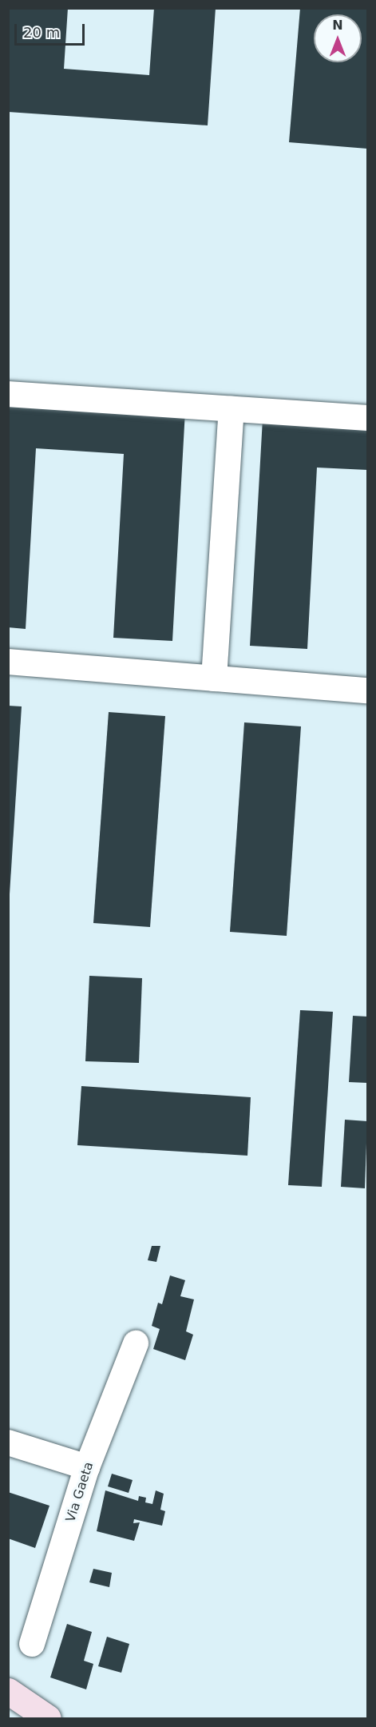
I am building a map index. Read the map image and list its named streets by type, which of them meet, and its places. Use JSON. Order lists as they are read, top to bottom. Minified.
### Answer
{"streets":{"street":["Via Gaeta"]},"scale_bar":"20 m","north":"top"}
